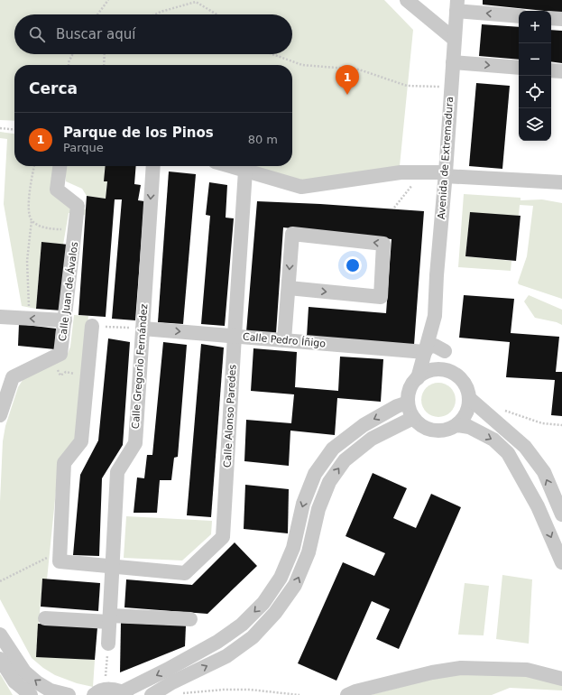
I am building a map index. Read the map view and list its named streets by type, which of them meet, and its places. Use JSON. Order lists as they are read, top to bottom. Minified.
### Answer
{"streets":{"street":["Avenida de Extremadura","Calle Juan de Ávalos","Calle Pedro Íñigo","Calle Gregorio Fernández","Calle Alonso Paredes"]},"crossings":[["Calle Pedro Íñigo","Calle Gregorio Fernández"],["Calle Pedro Íñigo","Calle Alonso Paredes"],["Calle Gregorio Fernández","Calle Alonso Paredes"]],"page":{"map_buttons":["+","−"],"search":"Buscar aquí","pins":"1","heading":"Cerca","list":[{"mark":"1","name":"Parque de los Pinos","note":"Parque","value":"80 m"}]}}
